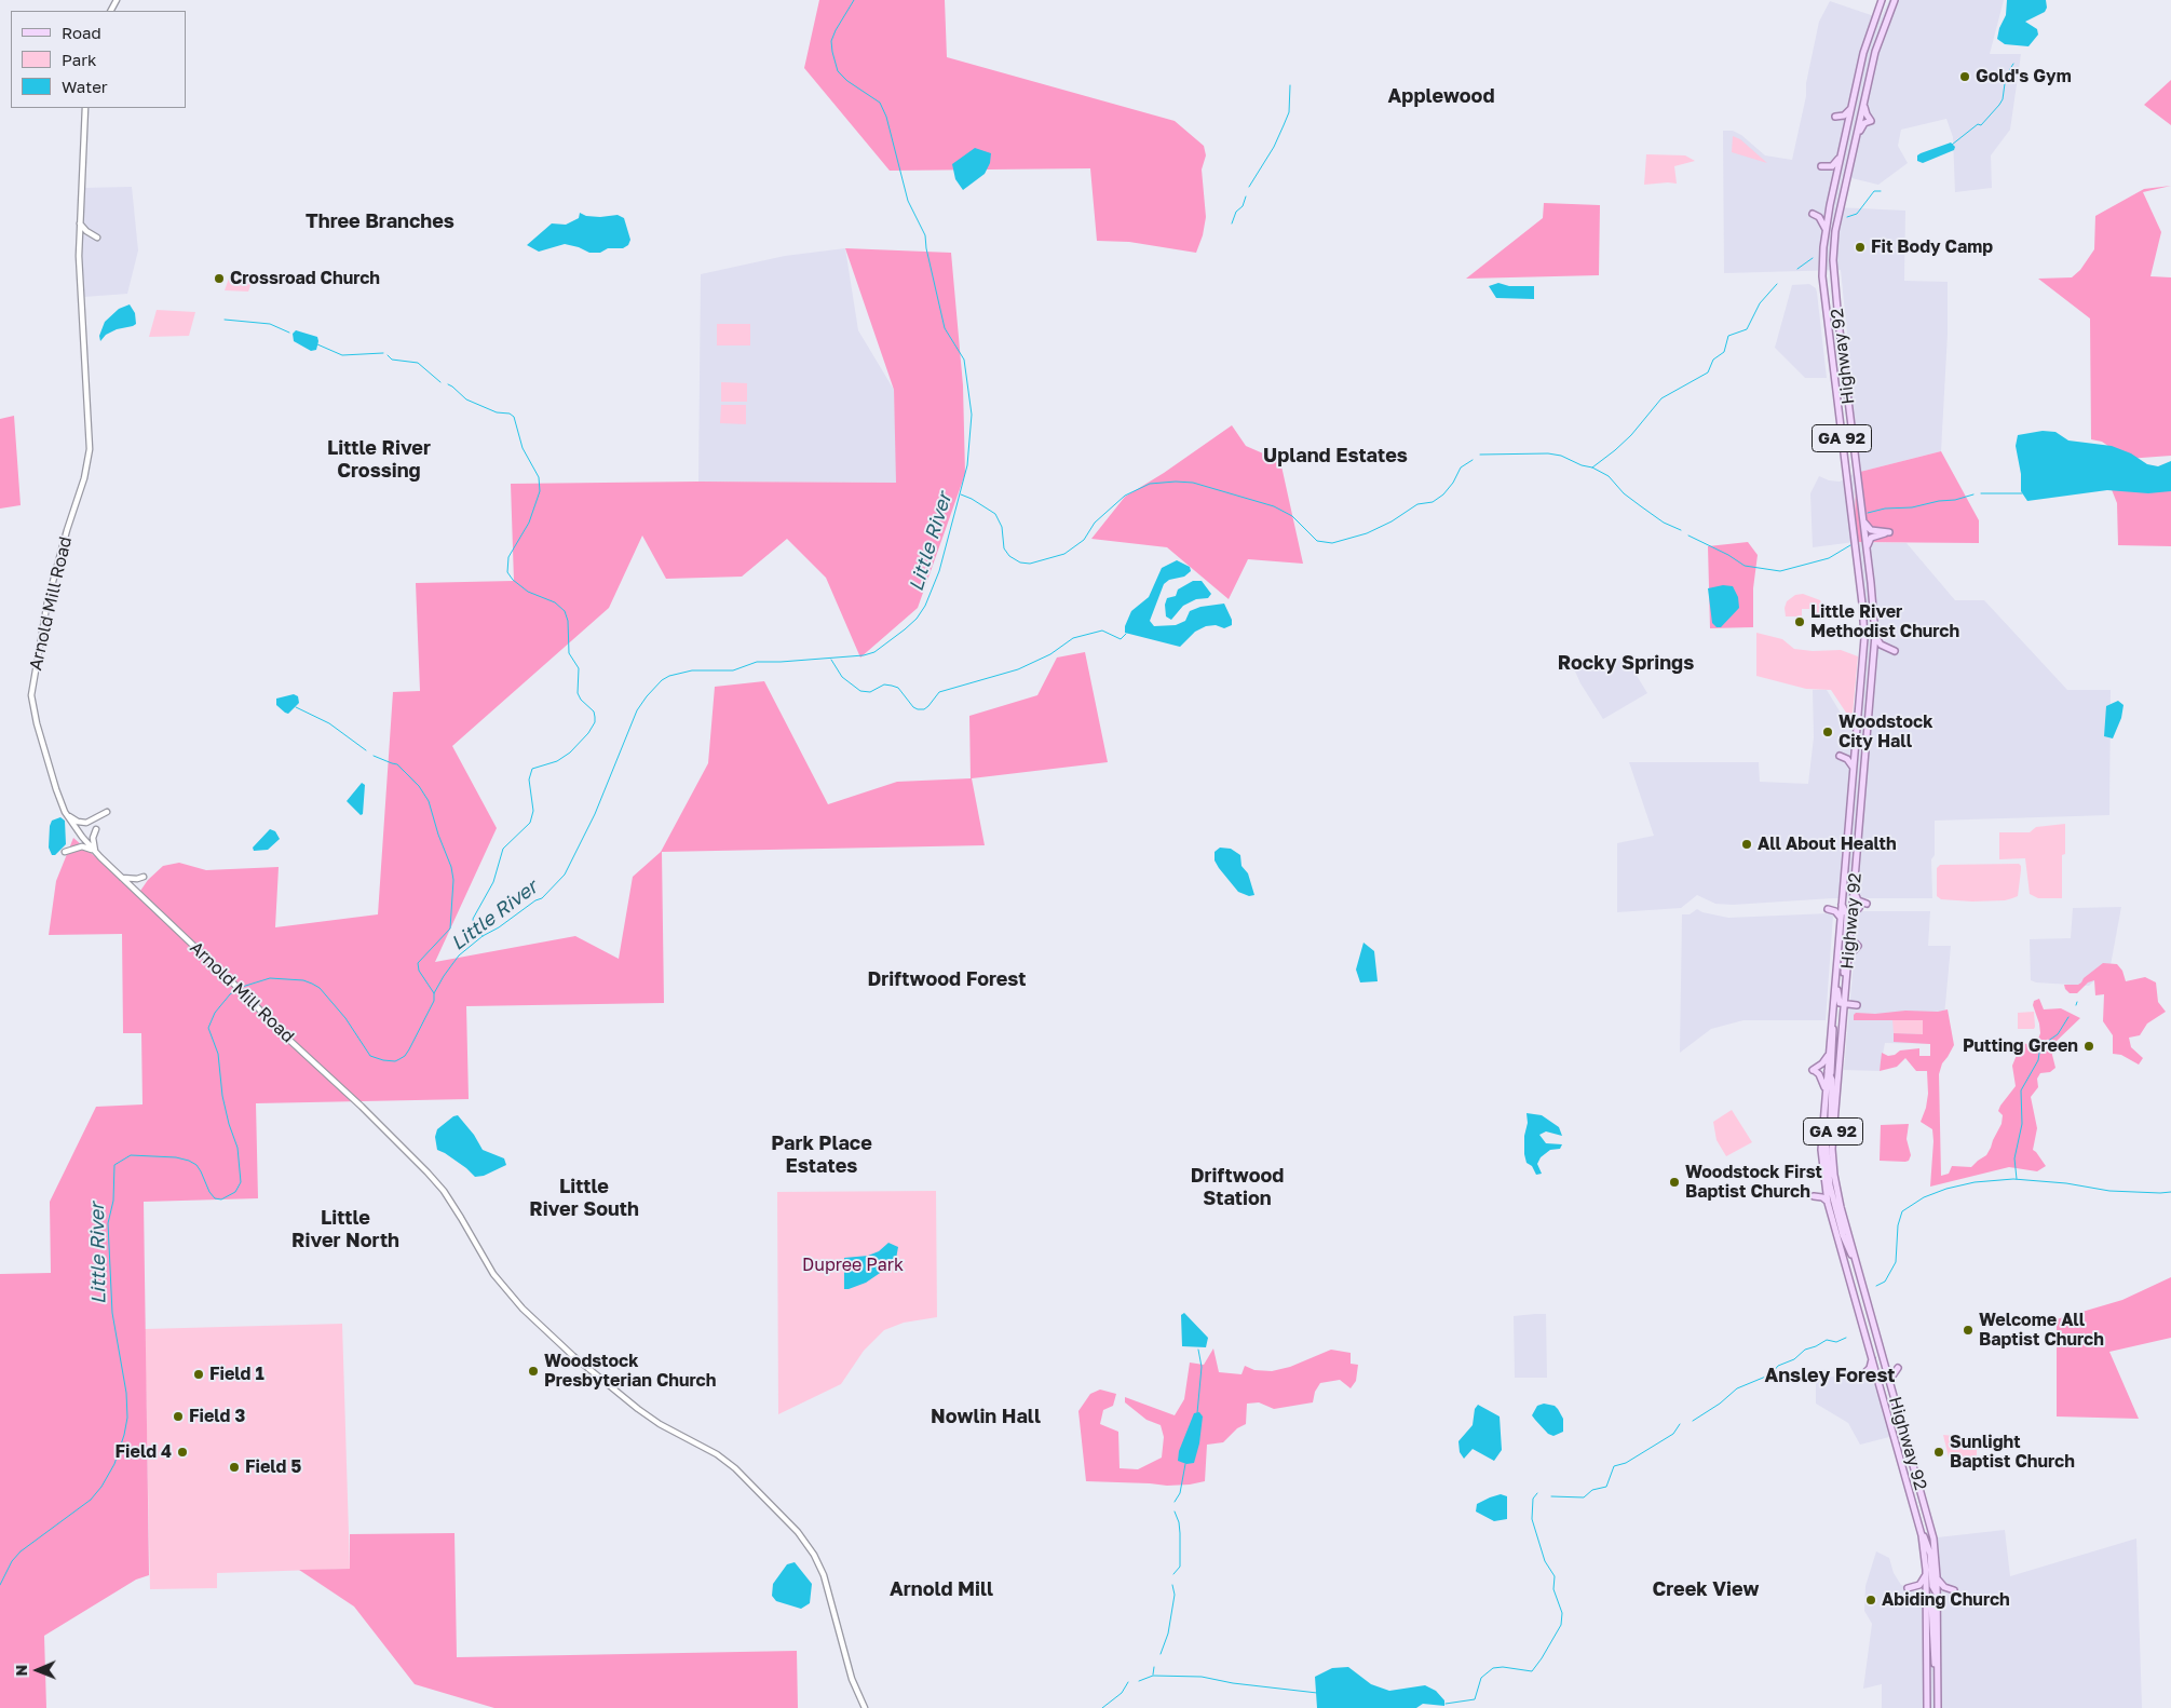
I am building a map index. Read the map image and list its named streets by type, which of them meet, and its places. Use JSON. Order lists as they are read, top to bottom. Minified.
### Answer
{"streets":{"main road":["Highway 92","GA 92","Arnold Mill Road"]},"districts":["Applewood","Three Branches","Little River Crossing","Upland Estates","Rocky Springs","Driftwood Forest","Park Place Estates","Driftwood Station","Little River South","Little River North","Ansley Forest","Nowlin Hall","Arnold Mill","Creek View"],"water":["Little River"],"parks":["Dupree Park"],"places":["Gold's Gym","Fit Body Camp","Crossroad Church","Little River Methodist Church","Woodstock City Hall","All About Health","Putting Green","Woodstock First Baptist Church","Welcome All Baptist Church","Woodstock Presbyterian Church","Field 1","Field 3","Field 4","Sunlight Baptist Church","Field 5","Abiding Church"],"legend":["Road","Park","Water"],"north":"left"}
